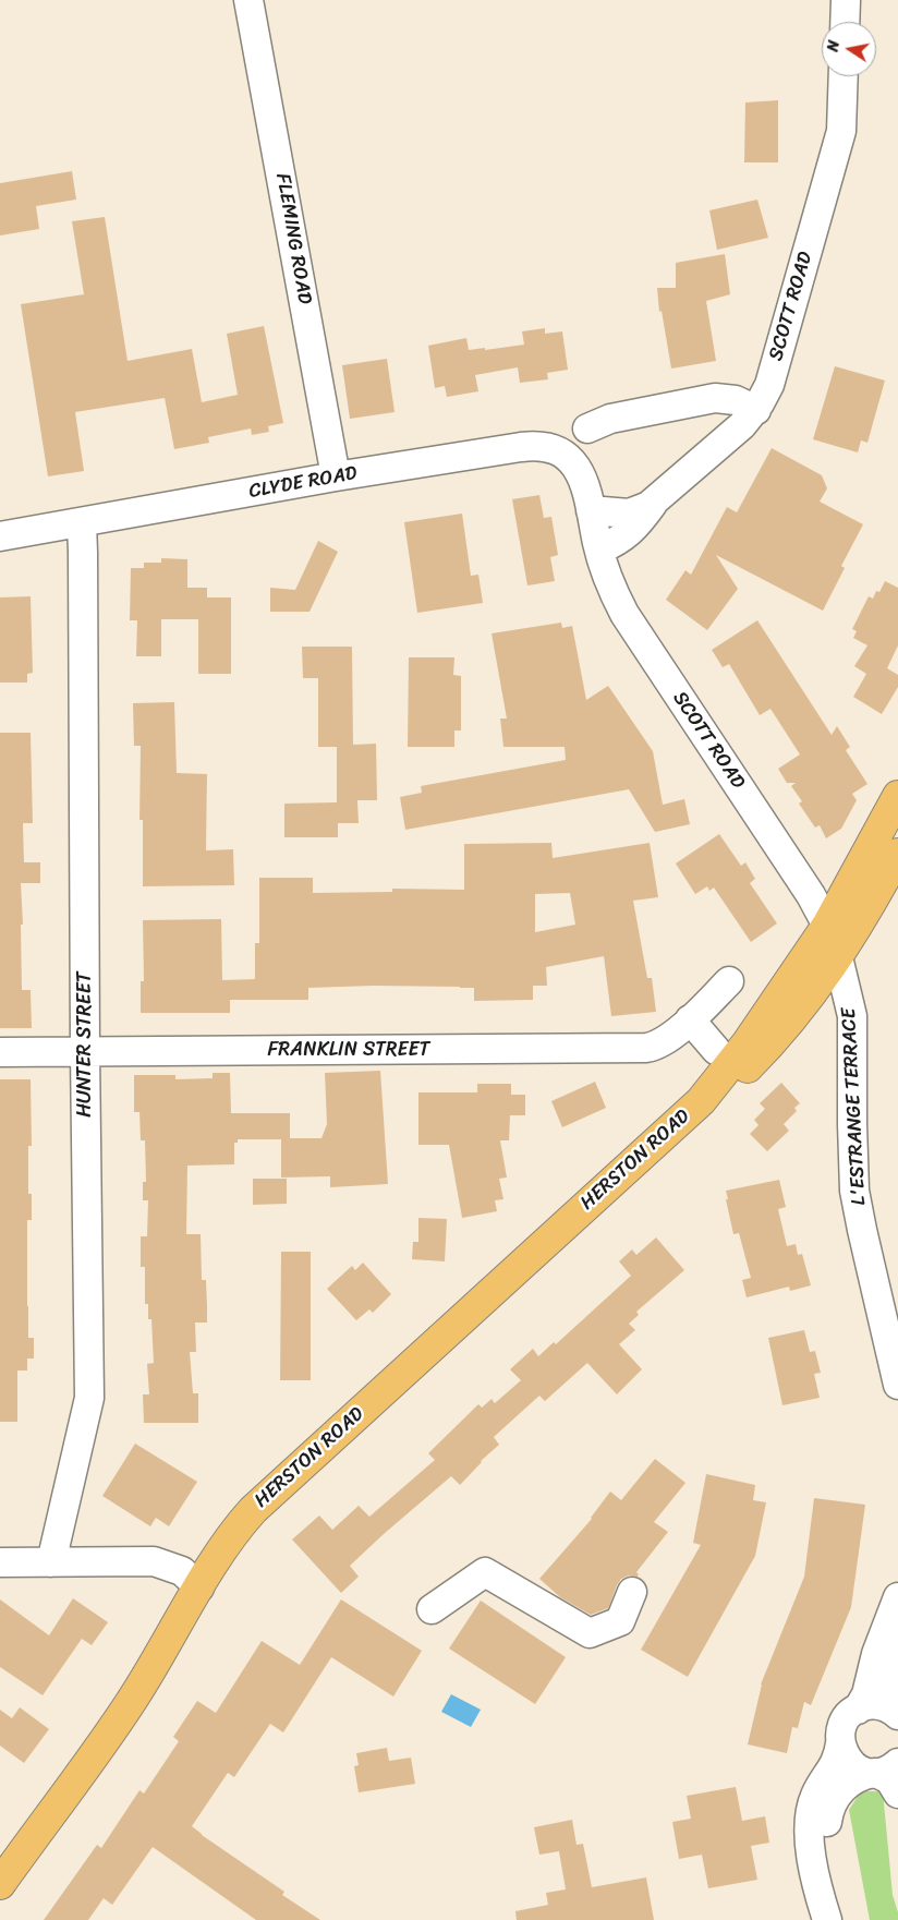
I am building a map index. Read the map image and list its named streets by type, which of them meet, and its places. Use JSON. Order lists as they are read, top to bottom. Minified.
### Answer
{"streets":{"main road":["HERSTON ROAD"],"street":["FLEMING ROAD","SCOTT ROAD","CLYDE ROAD","HUNTER STREET","FRANKLIN STREET","L'ESTRANGE TERRACE"]},"crossings":[["FLEMING ROAD","CLYDE ROAD"],["SCOTT ROAD","CLYDE ROAD"],["SCOTT ROAD","HERSTON ROAD"],["CLYDE ROAD","HUNTER STREET"],["HUNTER STREET","FRANKLIN STREET"],["L'ESTRANGE TERRACE","HERSTON ROAD"]],"north":"left"}
